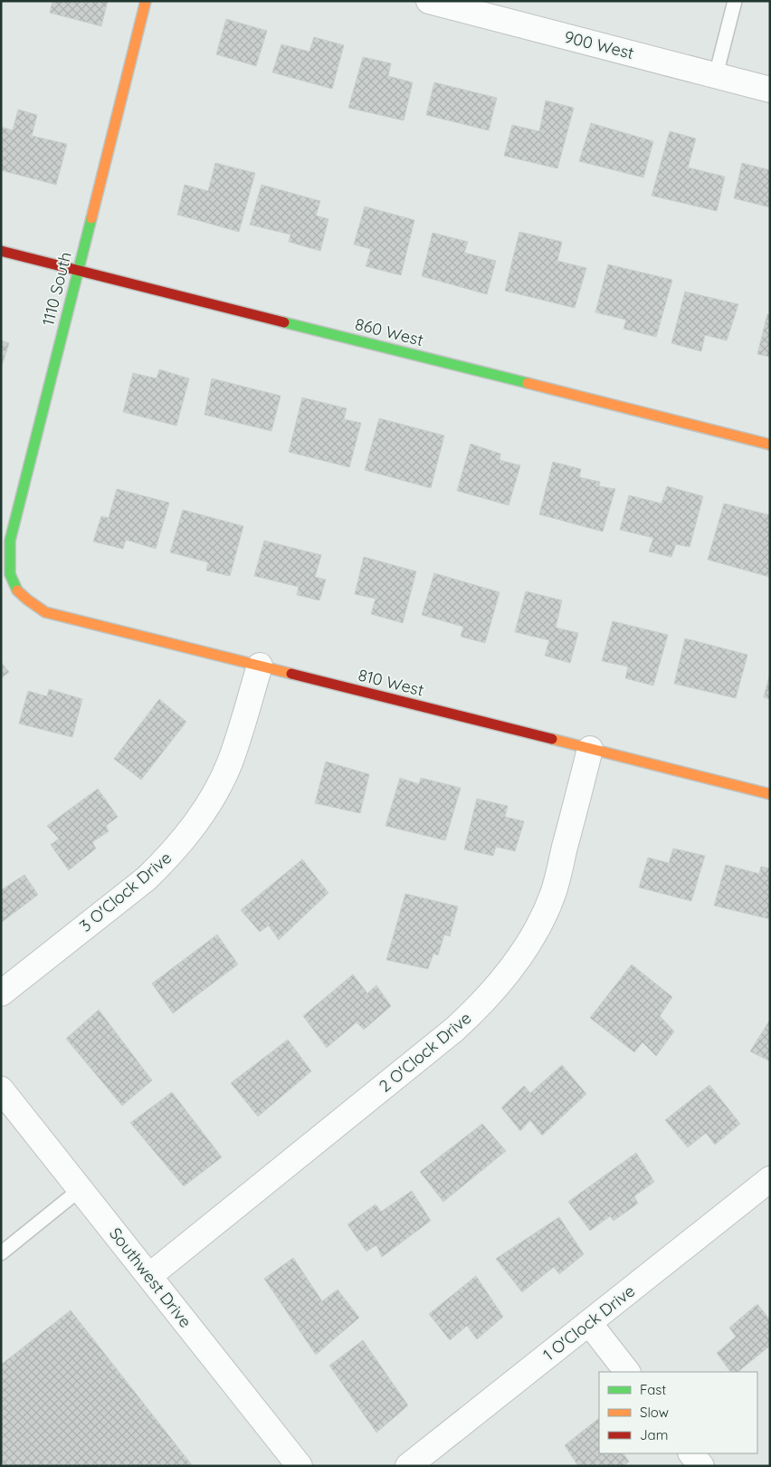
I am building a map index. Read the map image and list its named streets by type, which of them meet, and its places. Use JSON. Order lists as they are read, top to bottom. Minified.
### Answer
{"streets":{"street":["900 West","1110 South","860 West","810 West","3 O'Clock Drive","2 O'Clock Drive","Southwest Drive","1 O'Clock Drive"]},"crossings":[["1110 South","860 West"],["1110 South","810 West"],["810 West","3 O'Clock Drive"],["810 West","2 O'Clock Drive"],["2 O'Clock Drive","Southwest Drive"]],"legend":["Fast","Slow","Jam"]}
